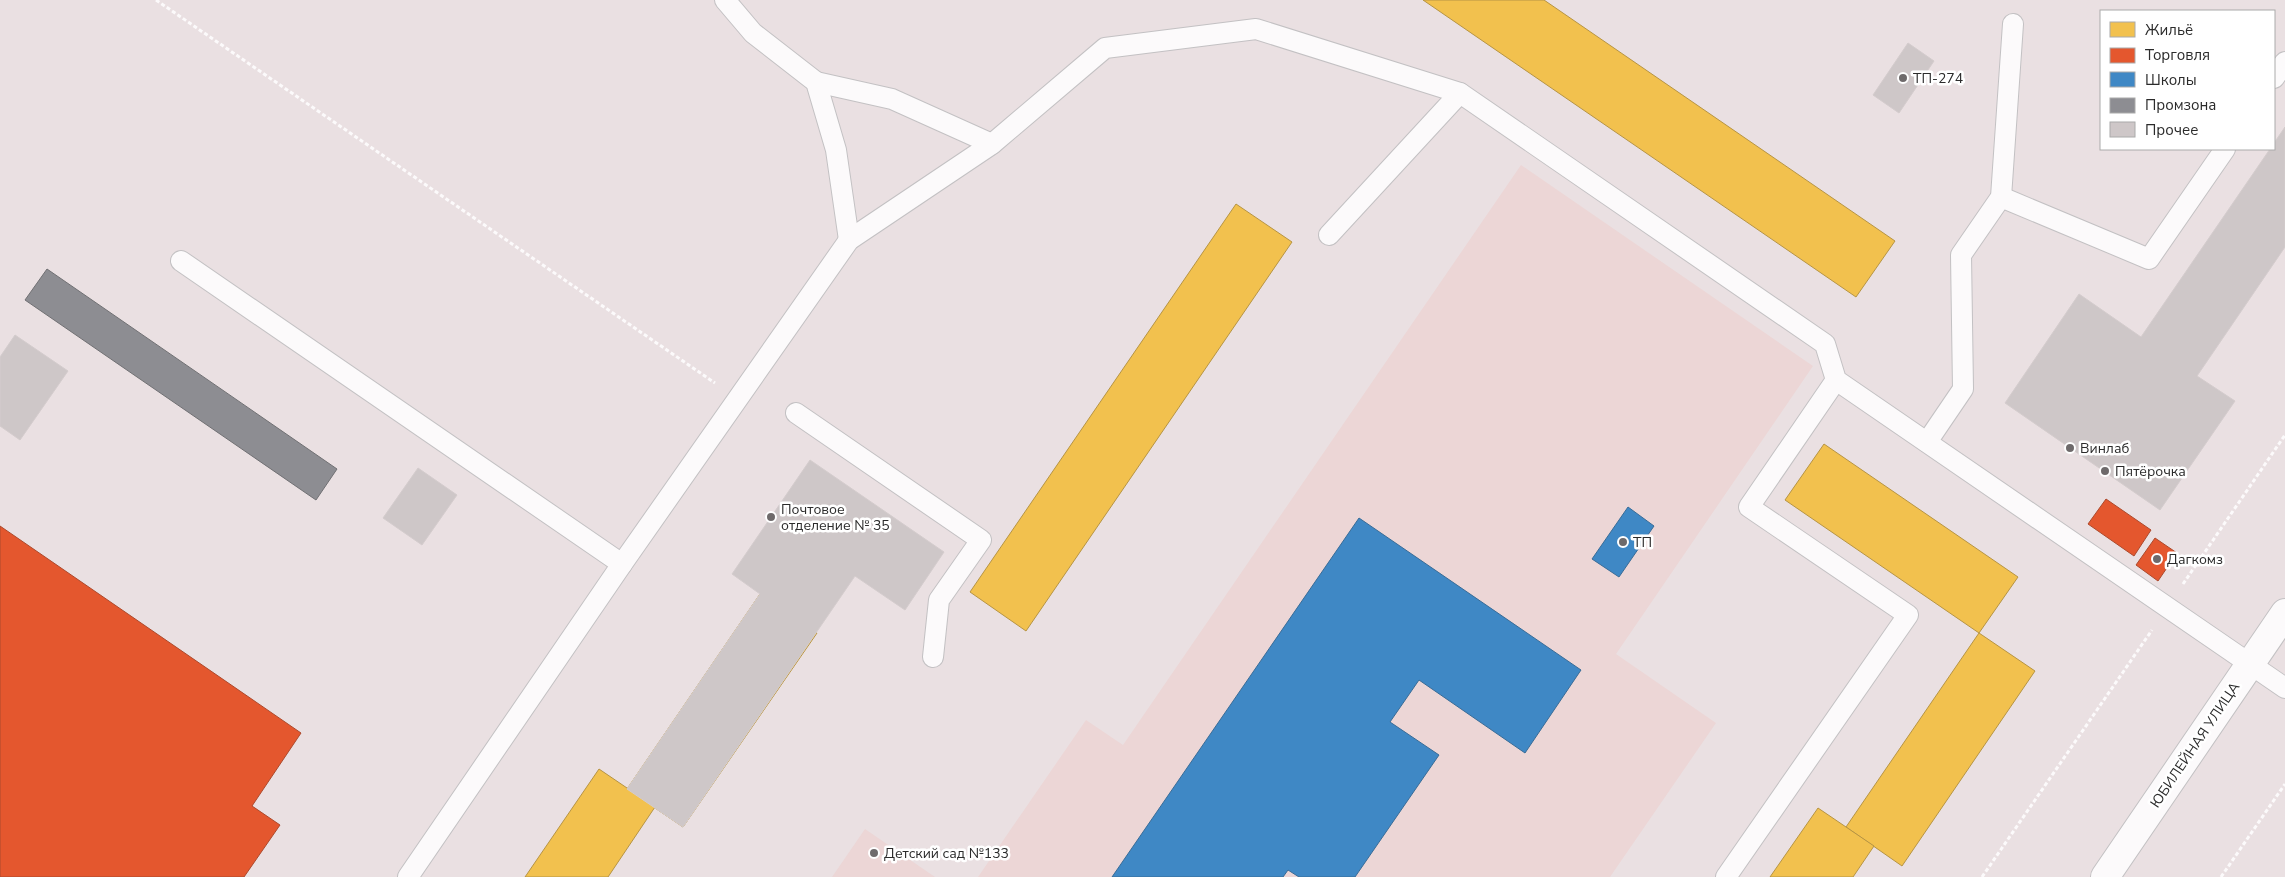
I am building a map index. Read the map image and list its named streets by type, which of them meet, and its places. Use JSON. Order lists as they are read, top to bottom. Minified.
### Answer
{"streets":{"main road":["ЮБИЛЕЙНАЯ УЛИЦА"]},"places":["ТП-274","Винлаб","Пятёрочка","Почтовое отделение № 35","ТП","Дагкомз","Детский сад №133"],"legend":["Жильё","Торговля","Школы","Промзона","Прочее"]}
